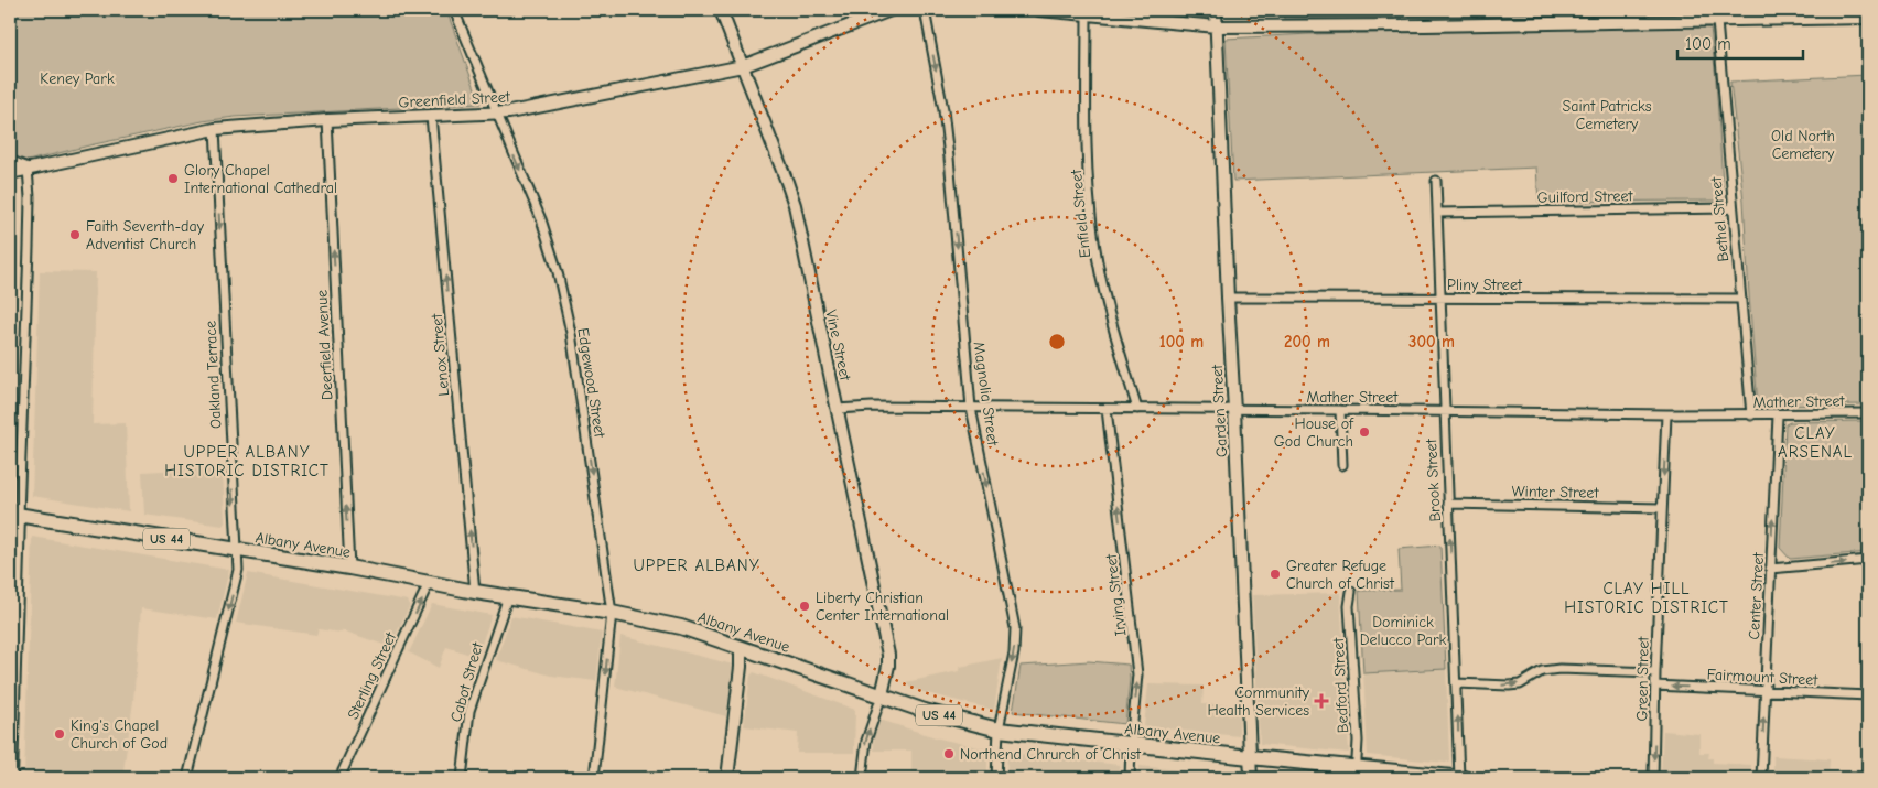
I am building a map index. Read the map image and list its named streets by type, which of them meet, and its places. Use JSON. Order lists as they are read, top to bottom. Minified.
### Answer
{"streets":{"highway":["US 44","Albany Avenue"],"street":["Greenfield Street","Guilford Street","Enfield Street","Bethel Street","Pliny Street","Deerfield Avenue","Vine Street","Lenox Street","Oakland Terrace","Edgewood Street","Magnolia Street","Mather Street","Garden Street","Brook Street","Winter Street","Irving Street","Center Street","Sterling Street","Fairmount Street","Green Street","Cabot Street","Bedford Street"]},"crossings":[["Greenfield Street","Deerfield Avenue"],["Greenfield Street","Vine Street"],["Greenfield Street","Lenox Street"],["Greenfield Street","Oakland Terrace"],["Greenfield Street","Edgewood Street"],["Guilford Street","Bethel Street"],["Guilford Street","Brook Street"],["Enfield Street","Mather Street"],["Bethel Street","Pliny Street"],["Bethel Street","Mather Street"],["Pliny Street","Garden Street"],["Pliny Street","Brook Street"],["Deerfield Avenue","Albany Avenue"],["Vine Street","Mather Street"],["Vine Street","Albany Avenue"],["Lenox Street","Albany Avenue"],["Oakland Terrace","Albany Avenue"],["Edgewood Street","Albany Avenue"],["Magnolia Street","Mather Street"],["Magnolia Street","Albany Avenue"],["Mather Street","Garden Street"],["Mather Street","Brook Street"],["Mather Street","Irving Street"],["Mather Street","Center Street"],["Mather Street","Green Street"],["Garden Street","Albany Avenue"],["Brook Street","Winter Street"],["Brook Street","Albany Avenue"],["Winter Street","Green Street"],["Albany Avenue","Irving Street"],["Albany Avenue","Sterling Street"],["Albany Avenue","Cabot Street"],["Albany Avenue","Bedford Street"],["Center Street","Fairmount Street"],["Fairmount Street","Green Street"]],"one_way":["Deerfield Avenue","Lenox Street","Oakland Terrace","Edgewood Street","Magnolia Street","Brook Street","Irving Street","Center Street","Sterling Street","Fairmount Street","Green Street"],"districts":["CLAY ARSENAL","UPPER ALBANY HISTORIC DISTRICT","UPPER ALBANY","CLAY HILL HISTORIC DISTRICT"],"parks":["Keney Park","Saint Patricks Cemetery","Old North Cemetery","Dominick Delucco Park"],"places":{"other":["Glory Chapel International Cathedral","Faith Seventh-day Adventist Church","House of God Church","Greater Refuge Church of Christ","Liberty Christian Center International","King's Chapel Church of God","Northend Chrurch of Christ"],"health":["Community Health Services"]},"scale_bar":"100 m","rings":["100 m","200 m","300 m"]}
